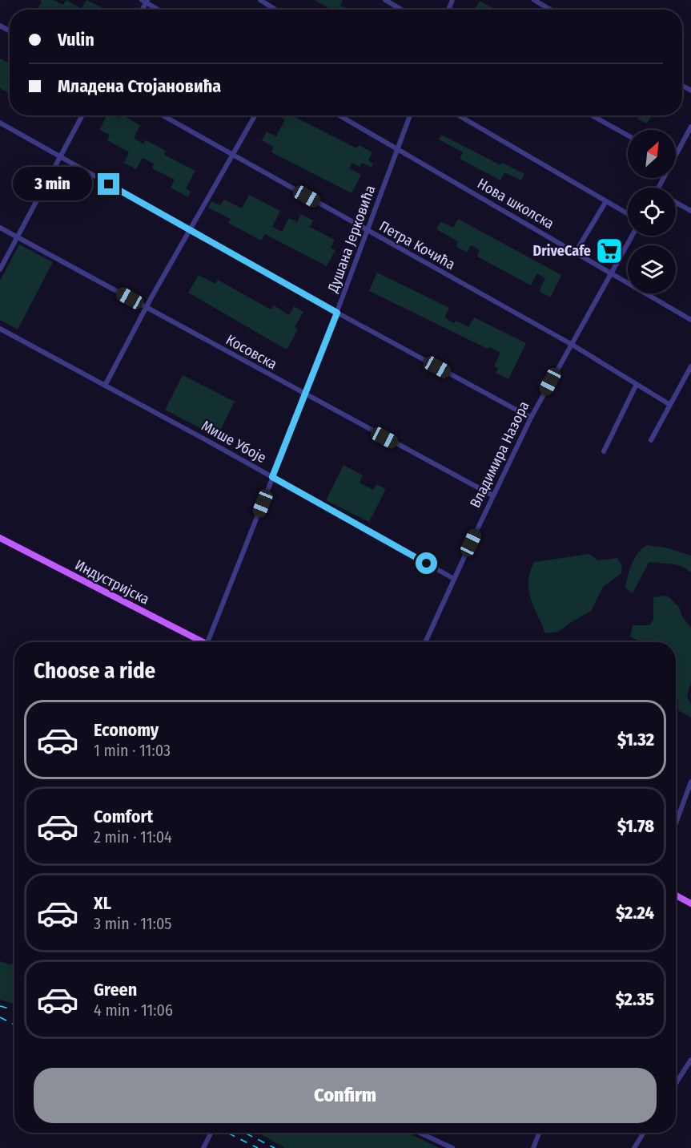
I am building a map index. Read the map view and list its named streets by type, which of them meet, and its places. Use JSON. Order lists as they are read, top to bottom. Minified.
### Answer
{"streets":{"main road":["Индустријска"],"street":["Нова школска","Душана Јерковића","Петра Кочића","Косовска","Мише Убоје","Владимира Назора"]},"crossings":[["Нова школска","Душана Јерковића"],["Нова школска","Владимира Назора"],["Душана Јерковића","Петра Кочића"],["Душана Јерковића","Косовска"],["Душана Јерковића","Мише Убоје"],["Петра Кочића","Владимира Назора"],["Косовска","Владимира Назора"],["Мише Убоје","Владимира Назора"]],"places":{"supermarket":["DriveCafe"]},"north":"top right","page":{"banner":["Vulin","Младена Стојановића"],"bubble":"3 min","heading":"Choose a ride","list":[{"name":"Economy","note":"1 min · 11:03","value":"$1.32"},{"name":"Comfort","note":"2 min · 11:04","value":"$1.78"},{"name":"XL","note":"3 min · 11:05","value":"$2.24"},{"name":"Green","note":"4 min · 11:06","value":"$2.35"}],"buttons":"Confirm"}}
